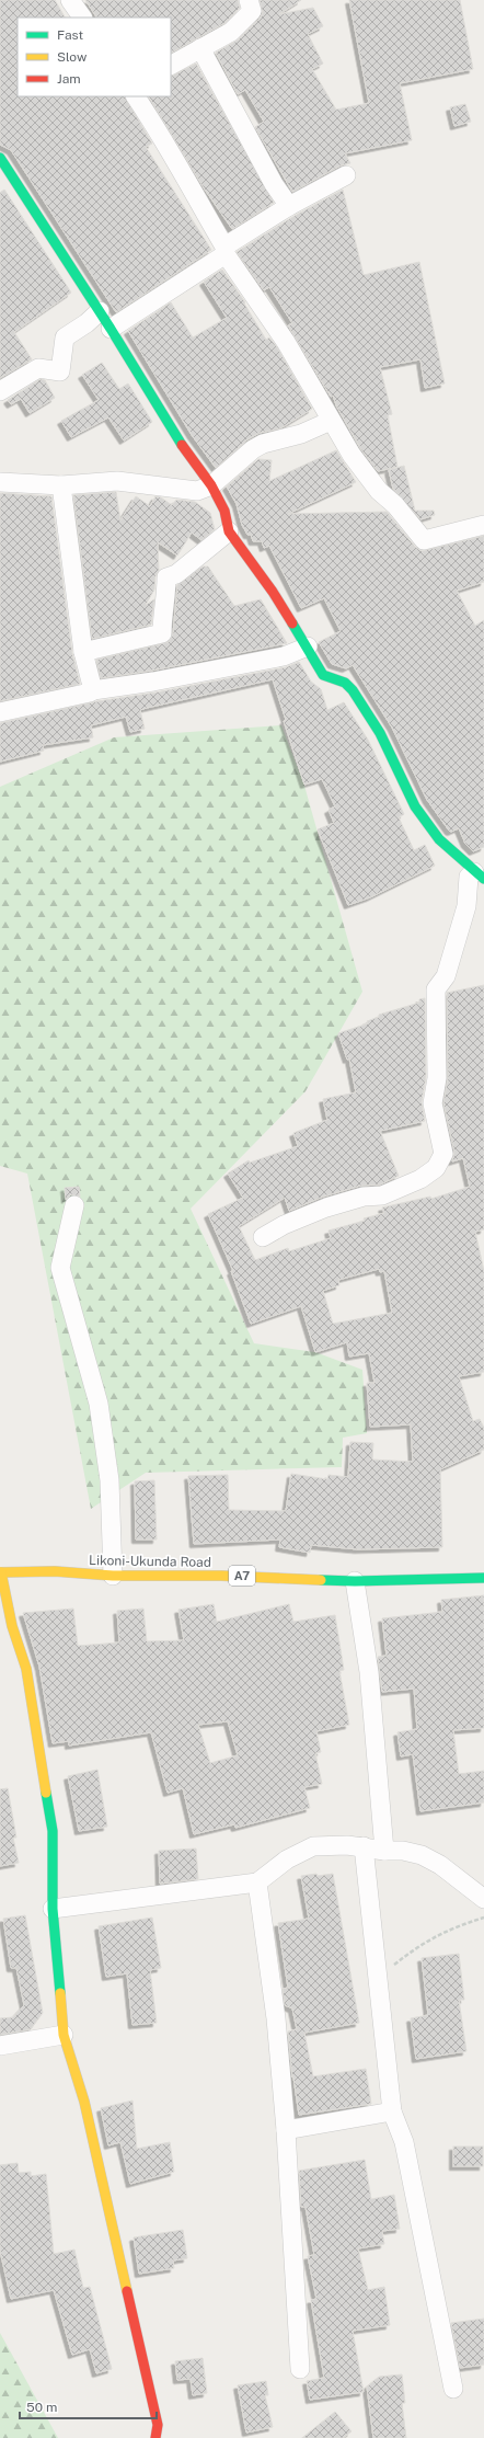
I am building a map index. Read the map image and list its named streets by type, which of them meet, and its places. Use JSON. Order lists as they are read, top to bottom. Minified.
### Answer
{"streets":{"main road":["Likoni-Ukunda Road","A7"]},"legend":["Fast","Slow","Jam"],"scale_bar":"50 m"}
